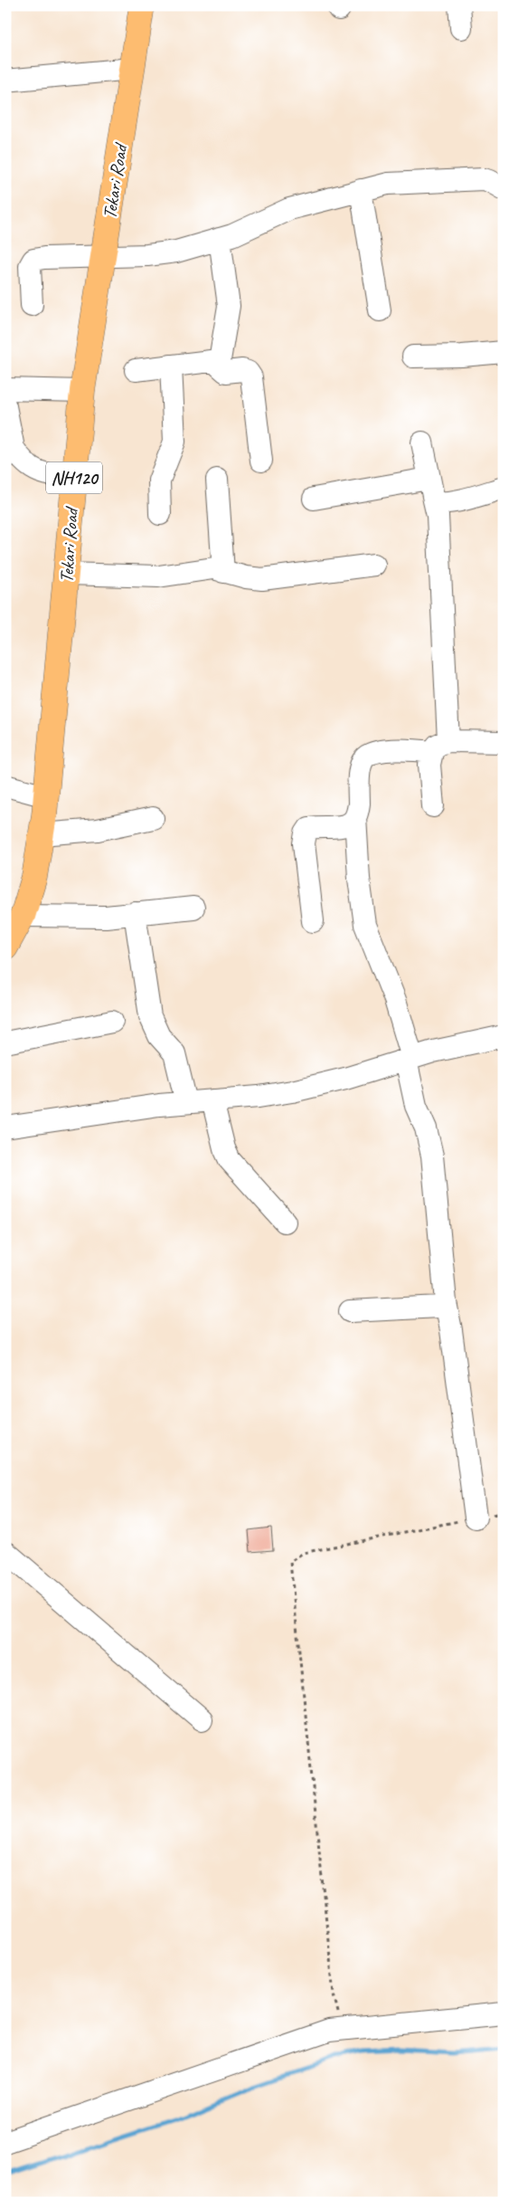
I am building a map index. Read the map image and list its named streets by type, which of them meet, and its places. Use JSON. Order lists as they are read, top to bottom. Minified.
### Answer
{"streets":{"highway":["Tekari Road","NH120"]}}
